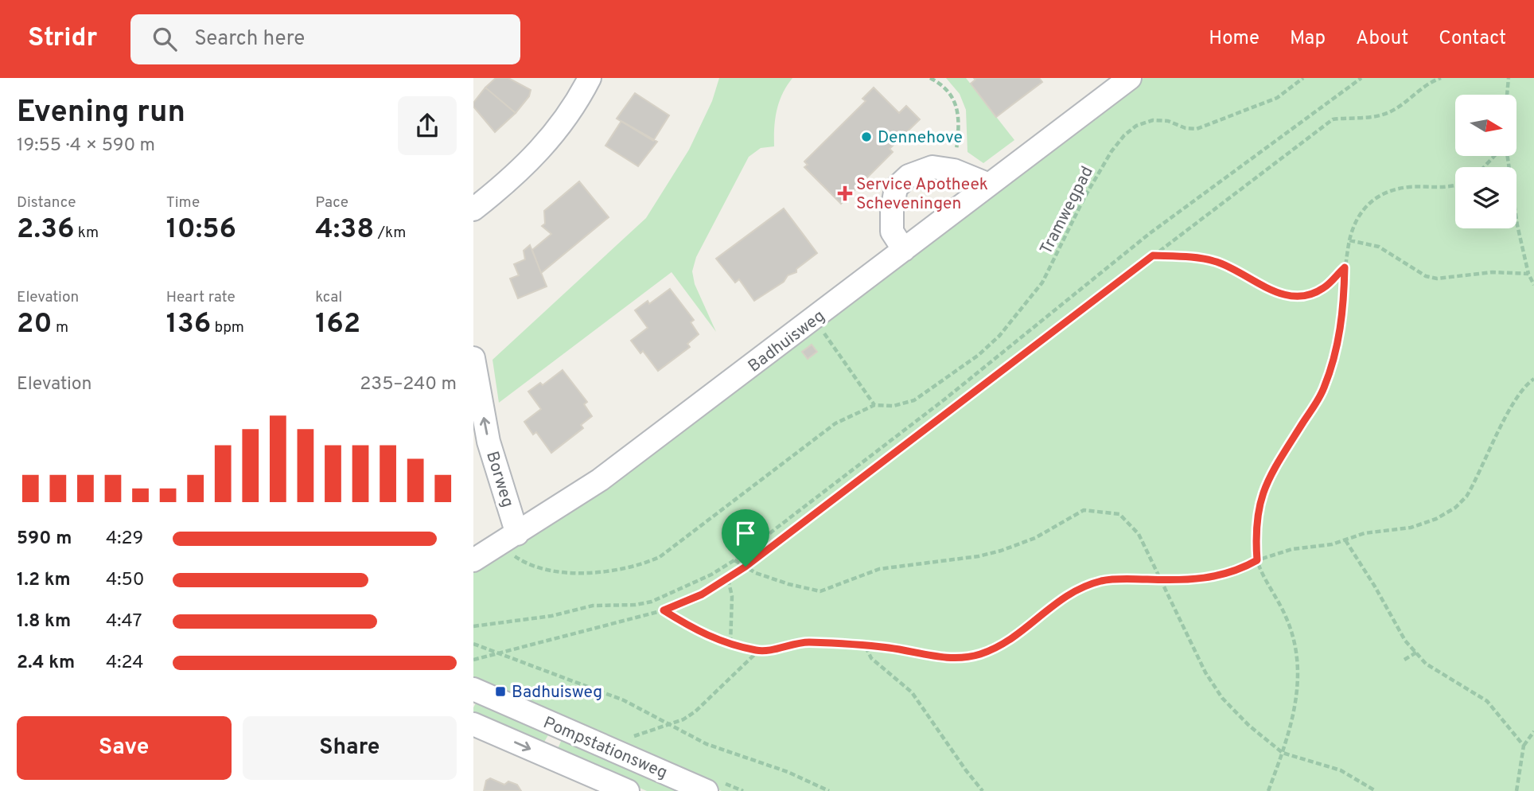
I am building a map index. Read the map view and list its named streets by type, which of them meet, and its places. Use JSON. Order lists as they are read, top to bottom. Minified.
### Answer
{"streets":{"street":["Badhuisweg","Borweg","Pompstationsweg"],"path":["Tramwegpad"]},"crossings":[["Tramwegpad","Badhuisweg"],["Tramwegpad","Borweg"],["Badhuisweg","Borweg"]],"one_way":["Borweg"],"places":{"other":["Dennehove"],"health":["Service Apotheek Scheveningen"],"transit":["Badhuisweg"]},"north":"right","page":{"header":"Stridr","search":"Search here","nav":["Home","Map","About","Contact"],"heading":["Evening run","19:55 · 4 × 590 m"],"stats":[["Distance","2.36 km"],["Time","10:56"],["Pace","4:38 /km"],["Elevation","20 m"],["Heart rate","136 bpm"],["kcal","162"]],"chart":["Elevation","235–240 m"],"list":[{"name":"590 m","note":"4:29"},{"name":"1.2 km","note":"4:50"},{"name":"1.8 km","note":"4:47"},{"name":"2.4 km","note":"4:24"}],"buttons":["Save","Share"]}}
